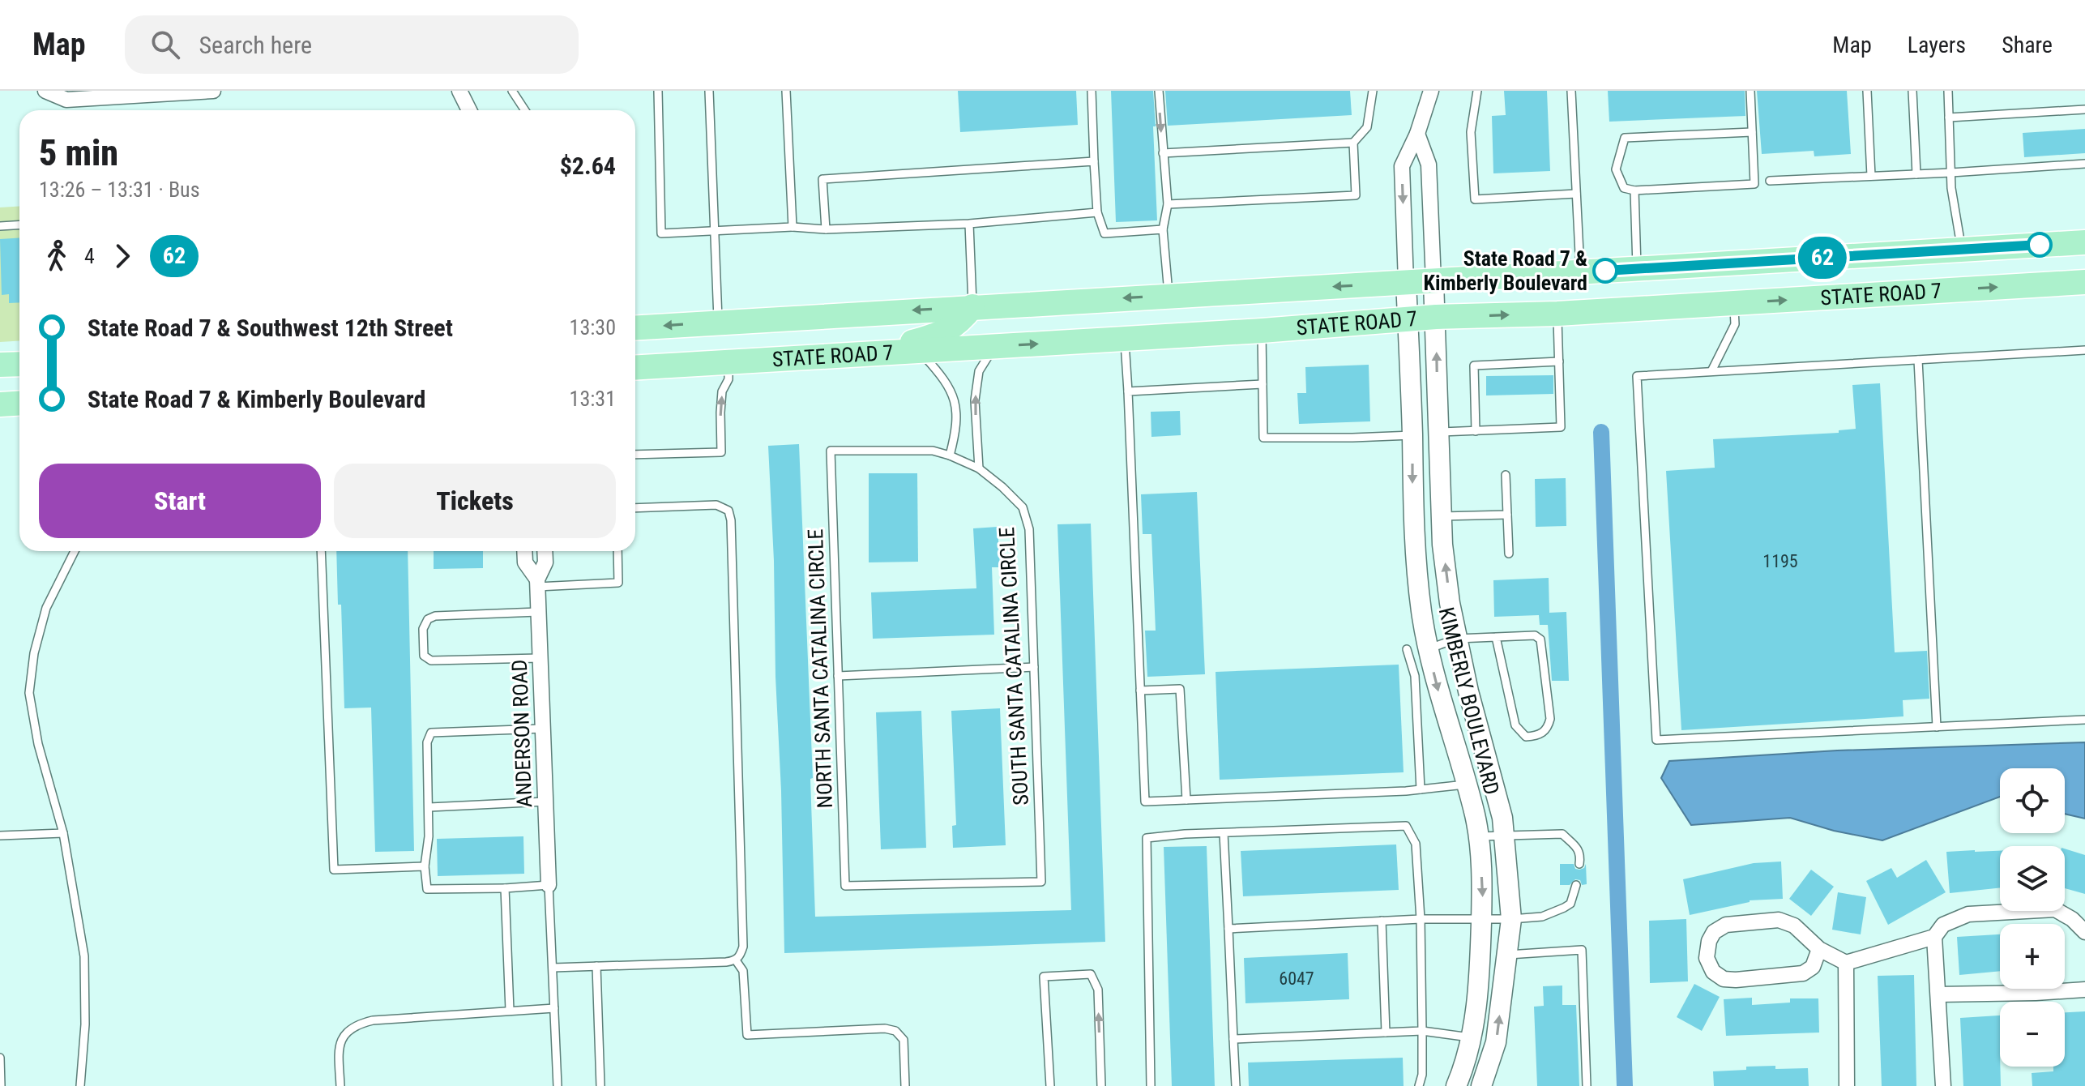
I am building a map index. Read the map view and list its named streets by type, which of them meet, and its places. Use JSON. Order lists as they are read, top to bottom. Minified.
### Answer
{"streets":{"main road":["STATE ROAD 7"],"street":["KIMBERLY BOULEVARD","ANDERSON ROAD"],"lane":["SOUTH SANTA CATALINA CIRCLE","NORTH SANTA CATALINA CIRCLE"]},"crossings":[["STATE ROAD 7","KIMBERLY BOULEVARD"],["SOUTH SANTA CATALINA CIRCLE","NORTH SANTA CATALINA CIRCLE"]],"places":["State Road 7 & Kimberly Boulevard"],"lines":["bus line 62"],"house_numbers":["1195","6047"],"page":{"header":"Map","search":"Search here","nav":["Map","Layers","Share"],"on_map":"62","heading":["5 min","13:26 – 13:31 · Bus","$2.64"],"legs":["4","62"],"list":[{"name":"State Road 7 & Southwest 12th Street","value":"13:30"},{"name":"State Road 7 & Kimberly Boulevard","value":"13:31"}],"buttons":["Start","Tickets"],"map_buttons":["+","−"]}}
